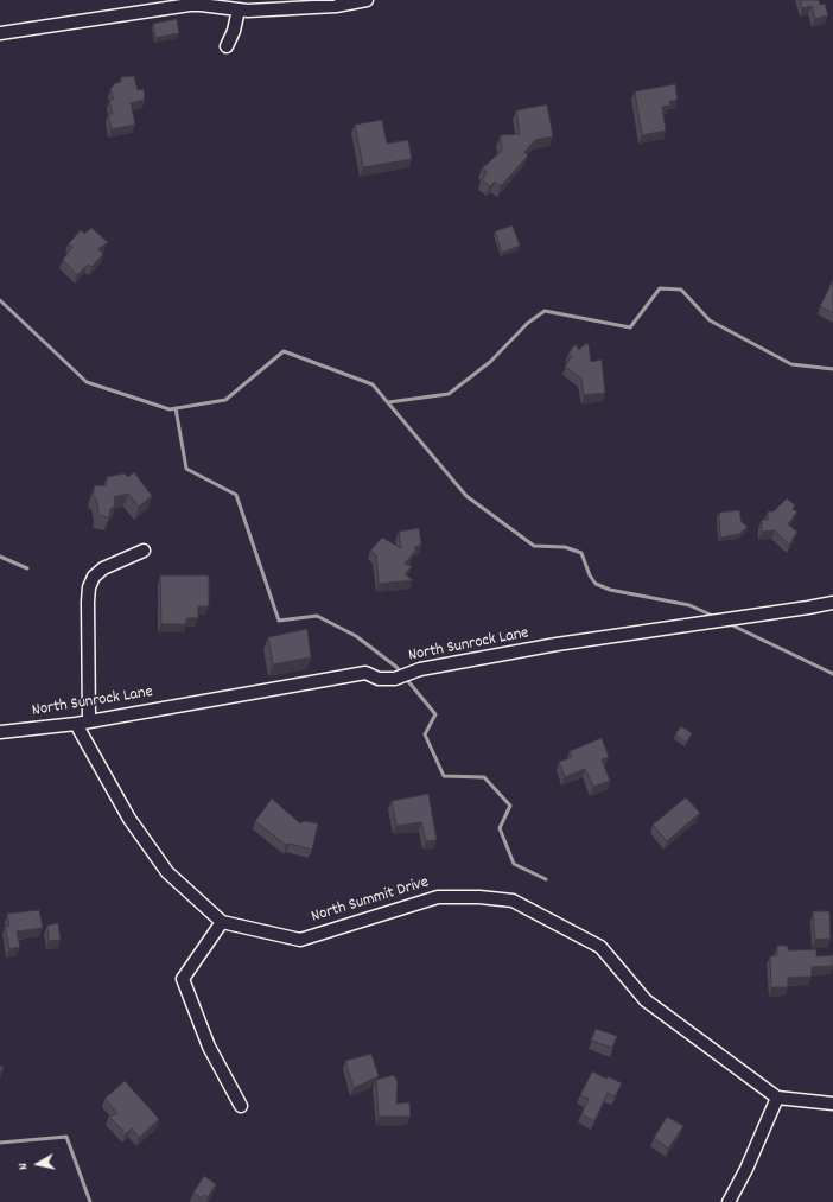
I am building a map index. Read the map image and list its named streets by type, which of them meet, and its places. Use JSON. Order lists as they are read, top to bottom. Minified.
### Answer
{"streets":{"street":["North Sunrock Lane","North Summit Drive"]},"crossings":[["North Sunrock Lane","North Summit Drive"]],"north":"left"}
